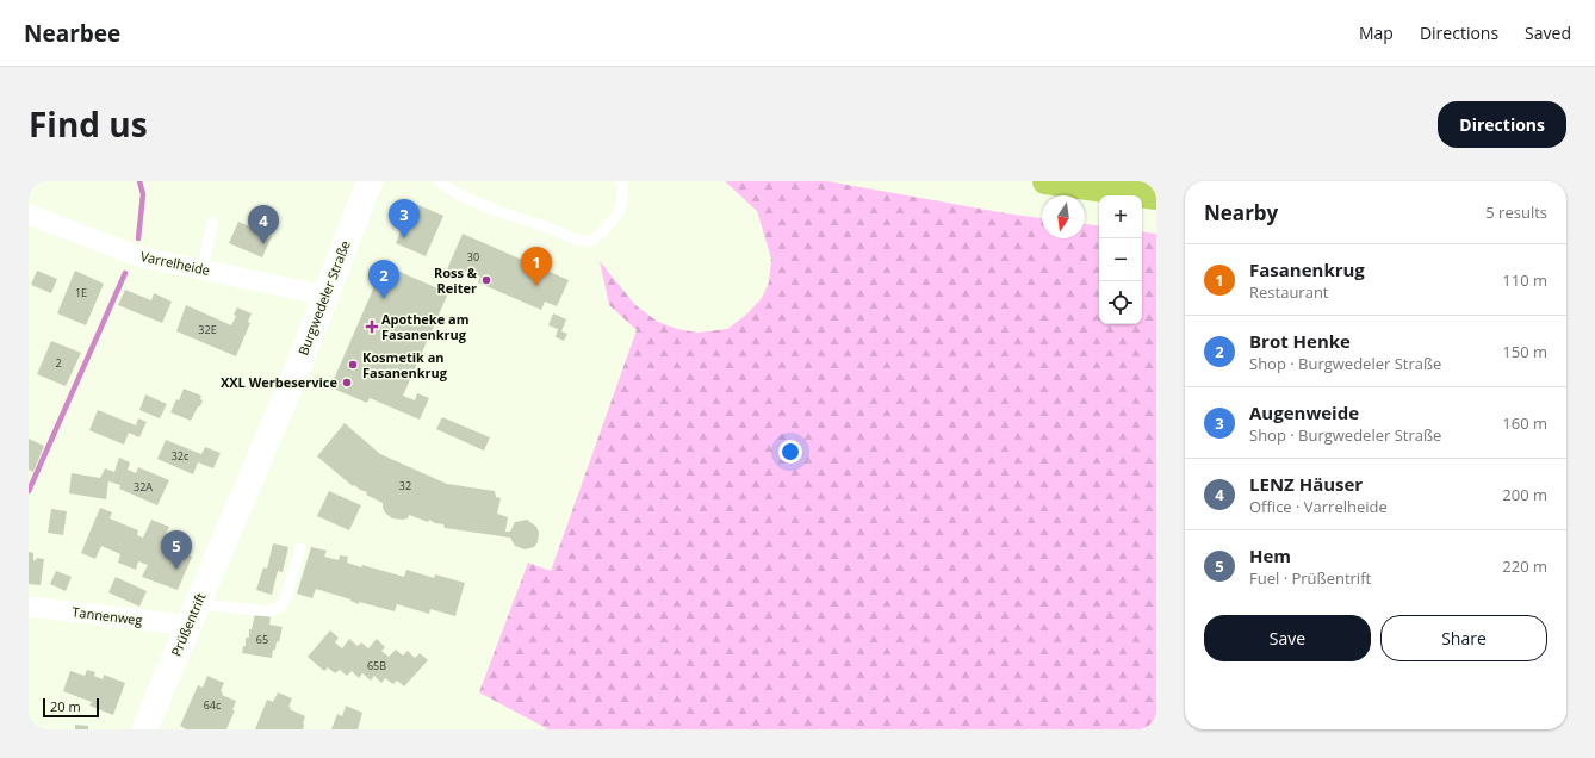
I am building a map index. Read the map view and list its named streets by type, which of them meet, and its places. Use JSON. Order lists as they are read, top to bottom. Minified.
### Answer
{"streets":{"main road":["Burgwedeler Straße","Prüßentrift"],"street":["Varrelheide","Tannenweg"]},"crossings":[["Varrelheide","Burgwedeler Straße"],["Burgwedeler Straße","Prüßentrift"],["Tannenweg","Prüßentrift"]],"places":{"other":["Ross & Reiter","Kosmetik an Fasanenkrug","XXL Werbeservice"],"health":["Apotheke am Fasanenkrug"]},"house_numbers":["30","1E","32E","2","32c","32","32A","65","65B","64c"],"scale_bar":"20 m","north":"bottom","page":{"header":"Nearbee","nav":["Map","Directions","Saved"],"title":"Find us","buttons":["Directions",["Save","Share"]],"heading":["Nearby","5 results"],"map_buttons":["+","−"],"pins":["3","4","1","2","5"],"list":[{"mark":"1","name":"Fasanenkrug","note":"Restaurant","value":"110 m"},{"mark":"2","name":"Brot Henke","note":"Shop · Burgwedeler Straße","value":"150 m"},{"mark":"3","name":"Augenweide","note":"Shop · Burgwedeler Straße","value":"160 m"},{"mark":"4","name":"LENZ Häuser","note":"Office · Varrelheide","value":"200 m"},{"mark":"5","name":"Hem","note":"Fuel · Prüßentrift","value":"220 m"}],"scale":"20 m"}}
